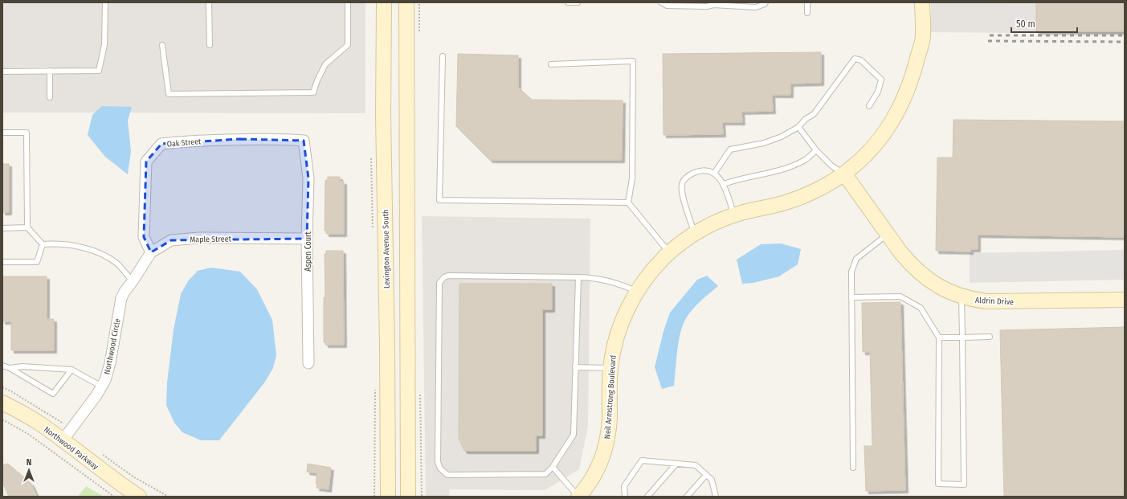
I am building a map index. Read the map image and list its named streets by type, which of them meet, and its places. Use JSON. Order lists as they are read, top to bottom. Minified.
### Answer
{"streets":{"street":["Oak Street","Maple Street","Lexington Avenue South","Aspen Court","Aldrin Drive","Northwood Circle","Neil Armstrong Boulevard","Northwood Parkway"]},"crossings":[["Oak Street","Maple Street"],["Oak Street","Aspen Court"],["Maple Street","Aspen Court"],["Maple Street","Northwood Circle"],["Aldrin Drive","Neil Armstrong Boulevard"],["Northwood Circle","Northwood Parkway"]],"scale_bar":"50 m","north":"top"}
